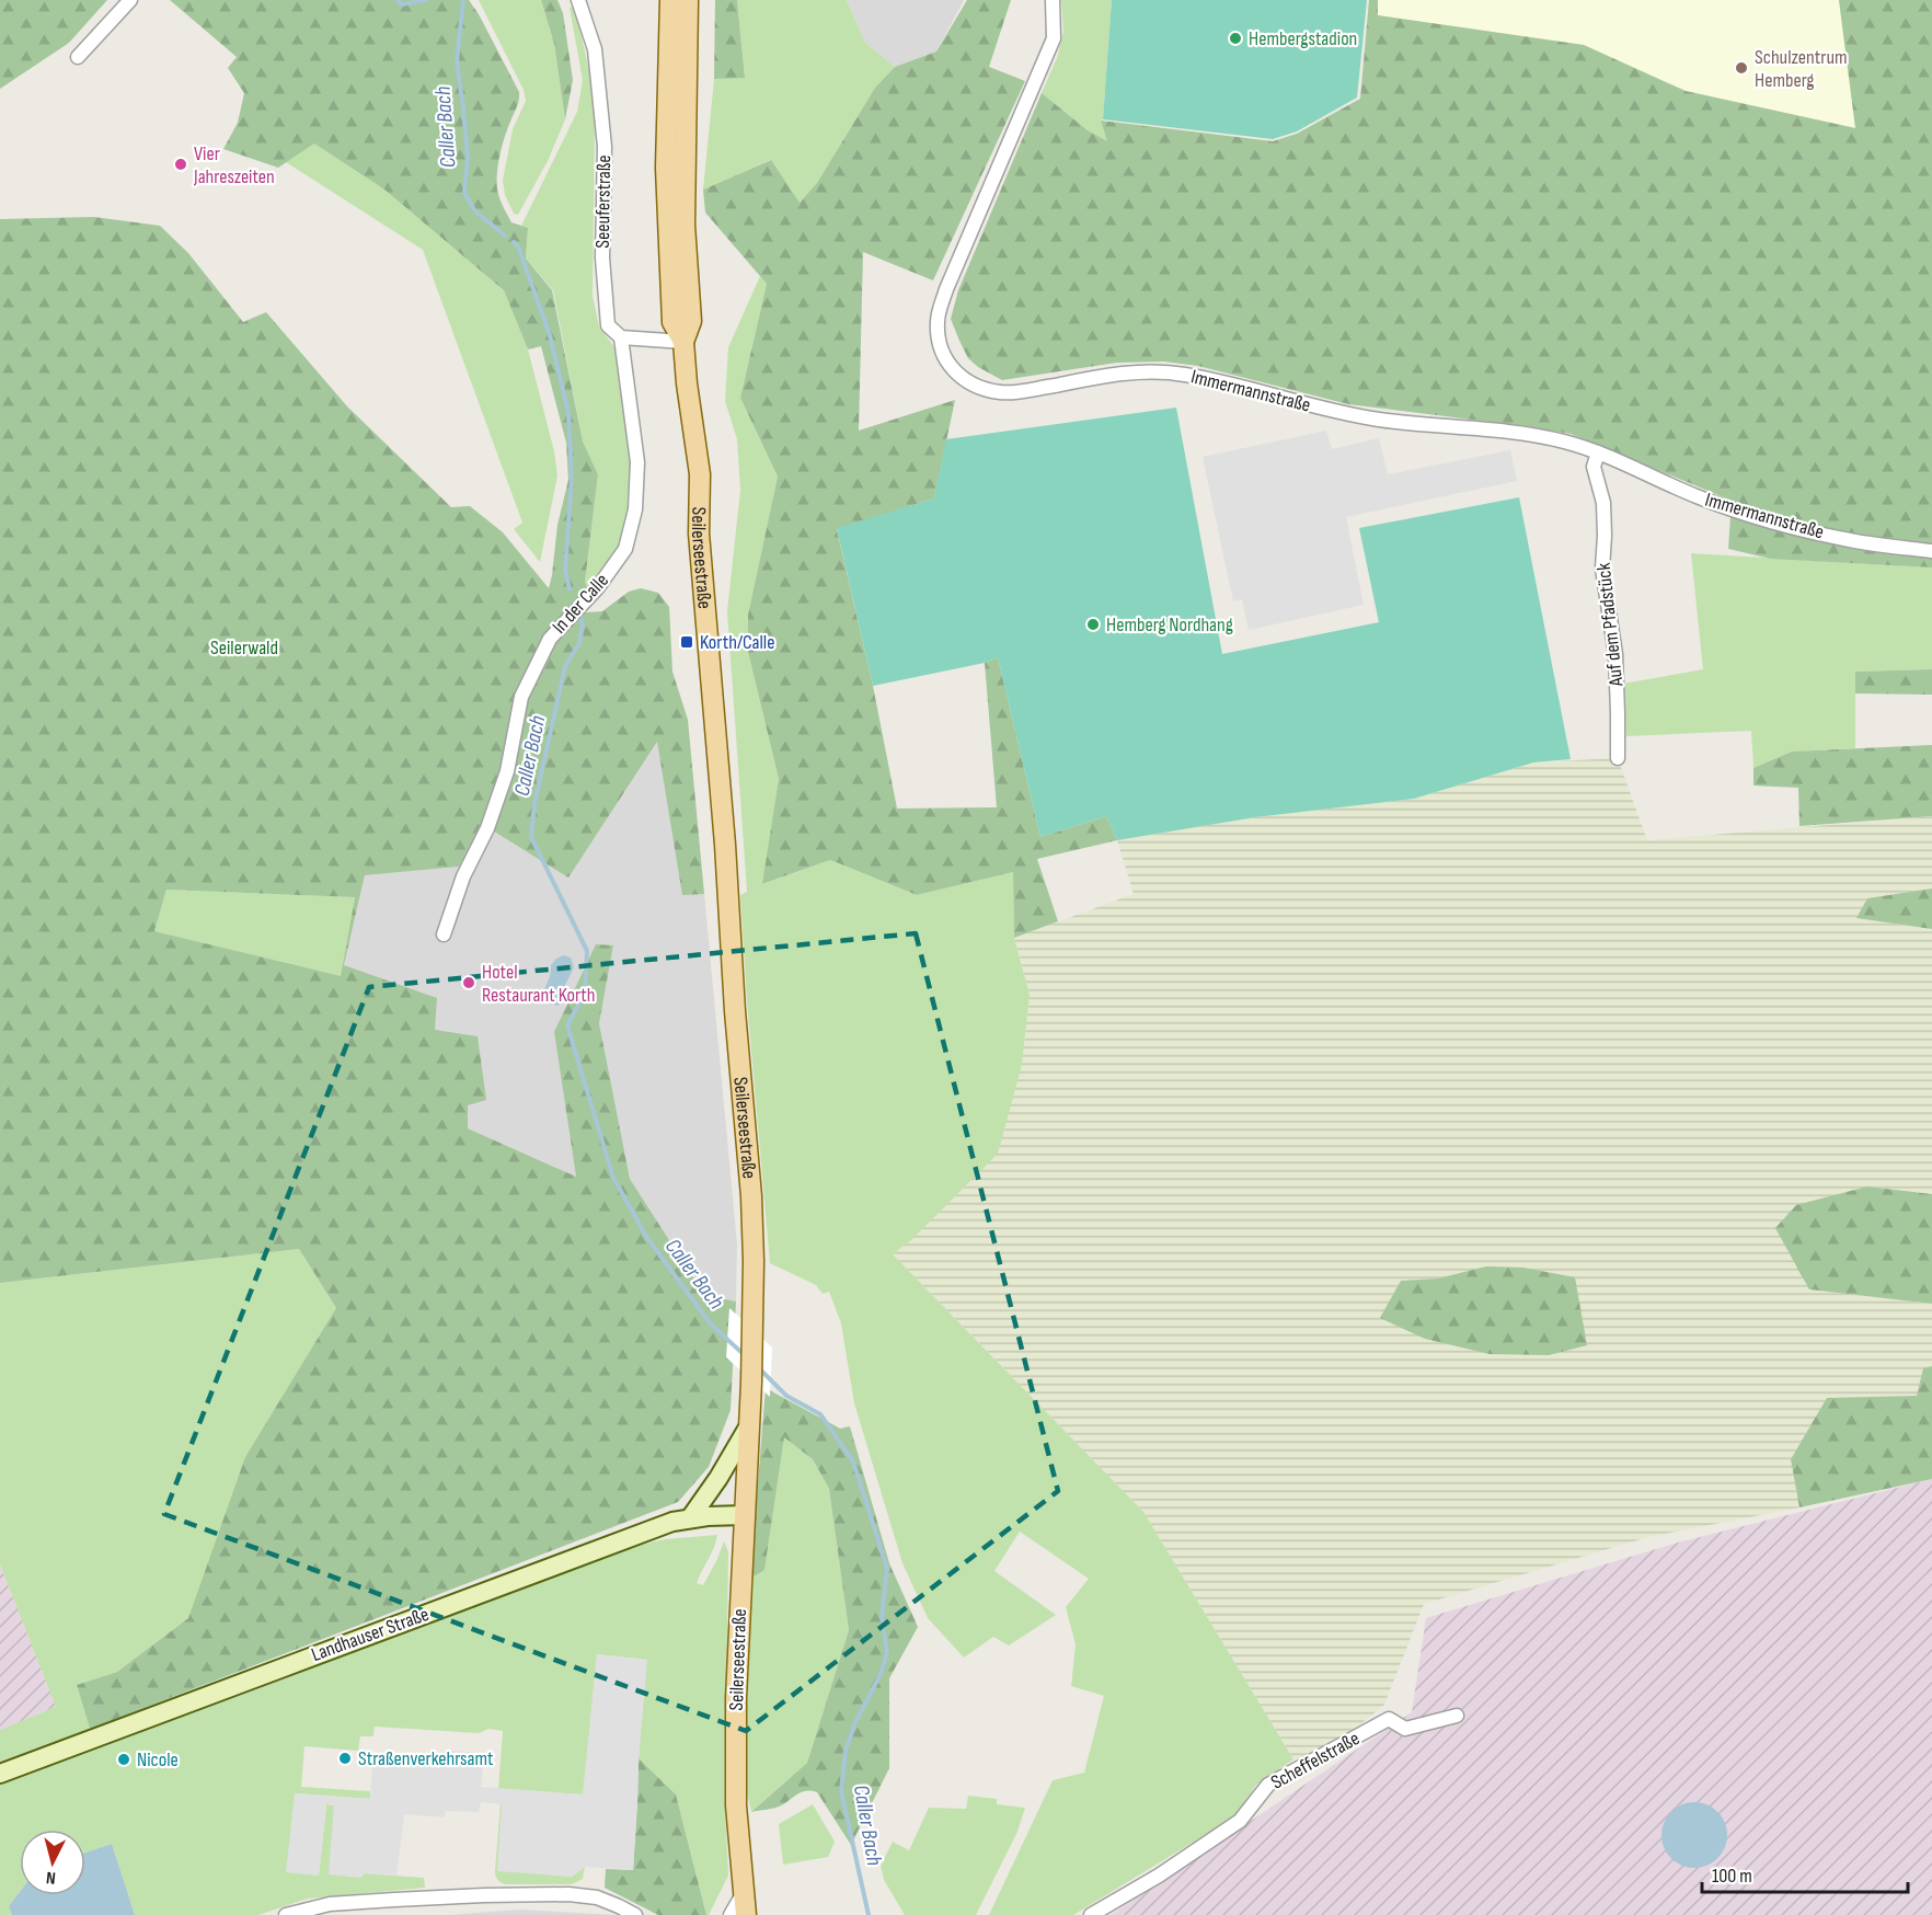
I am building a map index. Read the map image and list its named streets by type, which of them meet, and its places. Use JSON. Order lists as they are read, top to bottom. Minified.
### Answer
{"streets":{"main road":["Seilerseestraße","Landhauser Straße"],"street":["Seeuferstraße","Immermannstraße","In der Calle","Auf dem Pfadstück","Scheffelstraße"]},"crossings":[["Seeuferstraße","In der Calle"],["Immermannstraße","Auf dem Pfadstück"],["Seilerseestraße","Landhauser Straße"]],"water":["Caller Bach"],"parks":["Seilerwald"],"places":{"other":["Hembergstadion","Schulzentrum Hemberg","Vier Jahreszeiten","Hemberg Nordhang","Hotel Restaurant Korth","Straßenverkehrsamt","Nicole"],"transit":["Korth/Calle"]},"scale_bar":"100 m","north":"bottom"}
